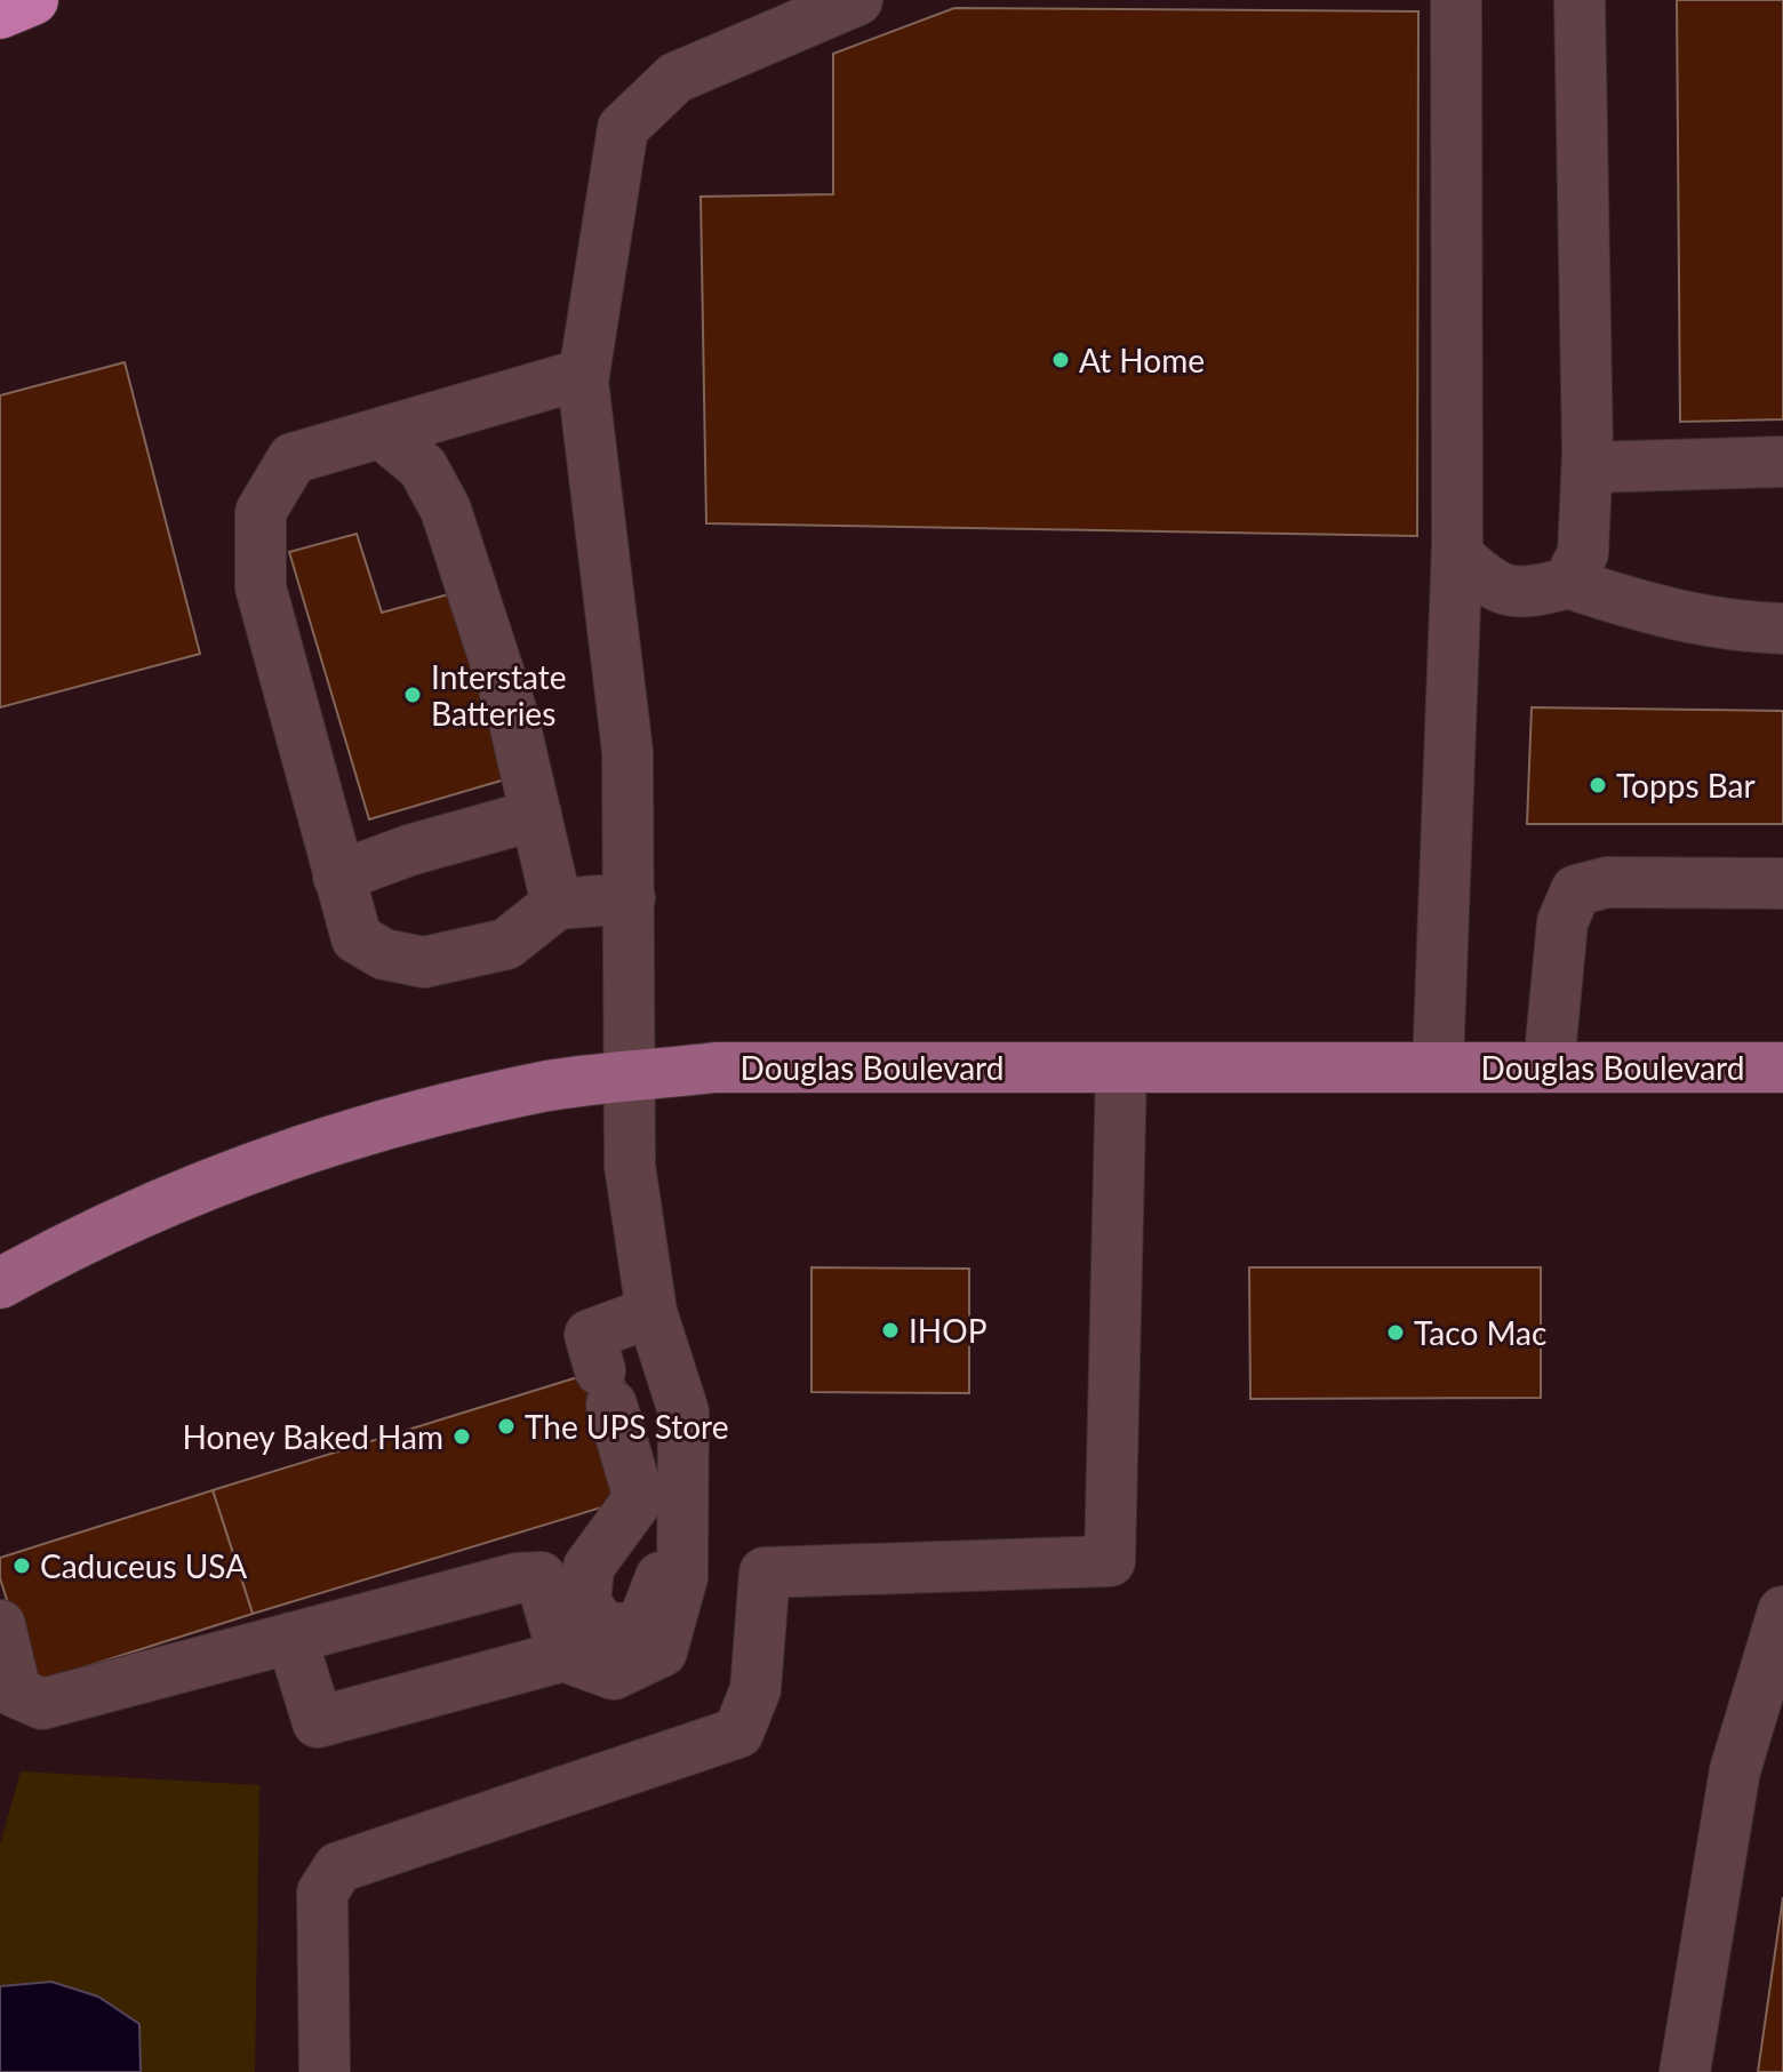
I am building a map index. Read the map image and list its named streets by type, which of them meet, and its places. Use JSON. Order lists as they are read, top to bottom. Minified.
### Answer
{"streets":{"main road":["Douglas Boulevard"]},"places":["At Home","Interstate Batteries","Topps Bar","IHOP","Taco Mac","The UPS Store","Honey Baked Ham","Caduceus USA"]}
